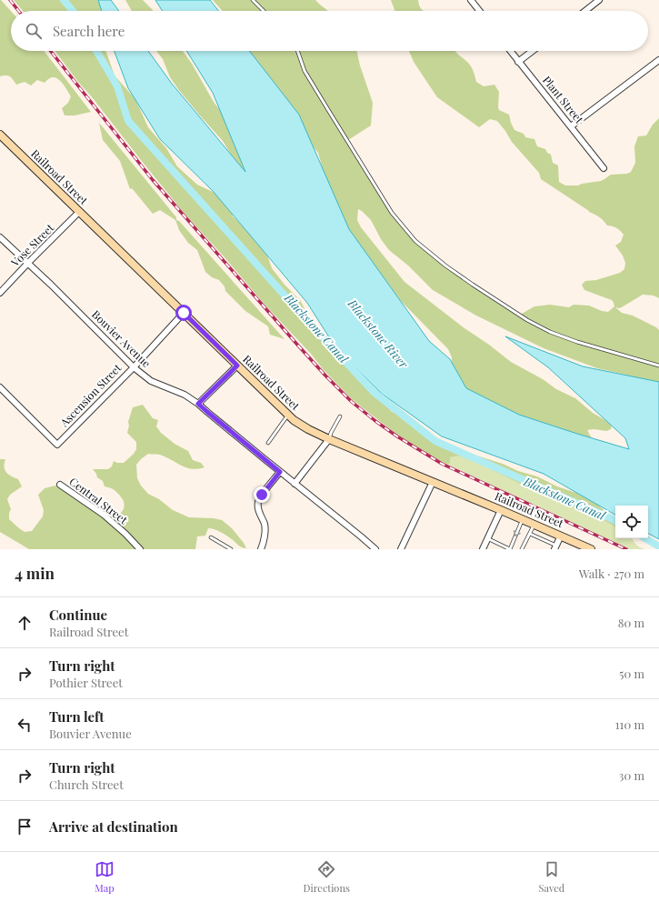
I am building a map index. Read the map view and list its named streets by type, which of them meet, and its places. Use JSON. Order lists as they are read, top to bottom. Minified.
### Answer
{"streets":{"street":["Plant Street","Railroad Street","Vose Street","Bouvier Avenue","Ascension Street","Central Street"]},"crossings":[["Railroad Street","Vose Street"],["Railroad Street","Ascension Street"],["Vose Street","Bouvier Avenue"],["Bouvier Avenue","Ascension Street"]],"water":["Blackstone Canal","Blackstone River"],"page":{"search":"Search here","heading":["4 min","Walk · 270 m"],"list":[["Continue","Railroad Street","80 m"],["Turn right","Pothier Street","50 m"],["Turn left","Bouvier Avenue","110 m"],["Turn right","Church Street","30 m"],"Arrive at destination"],"nav":["Map","Directions","Saved"]}}
